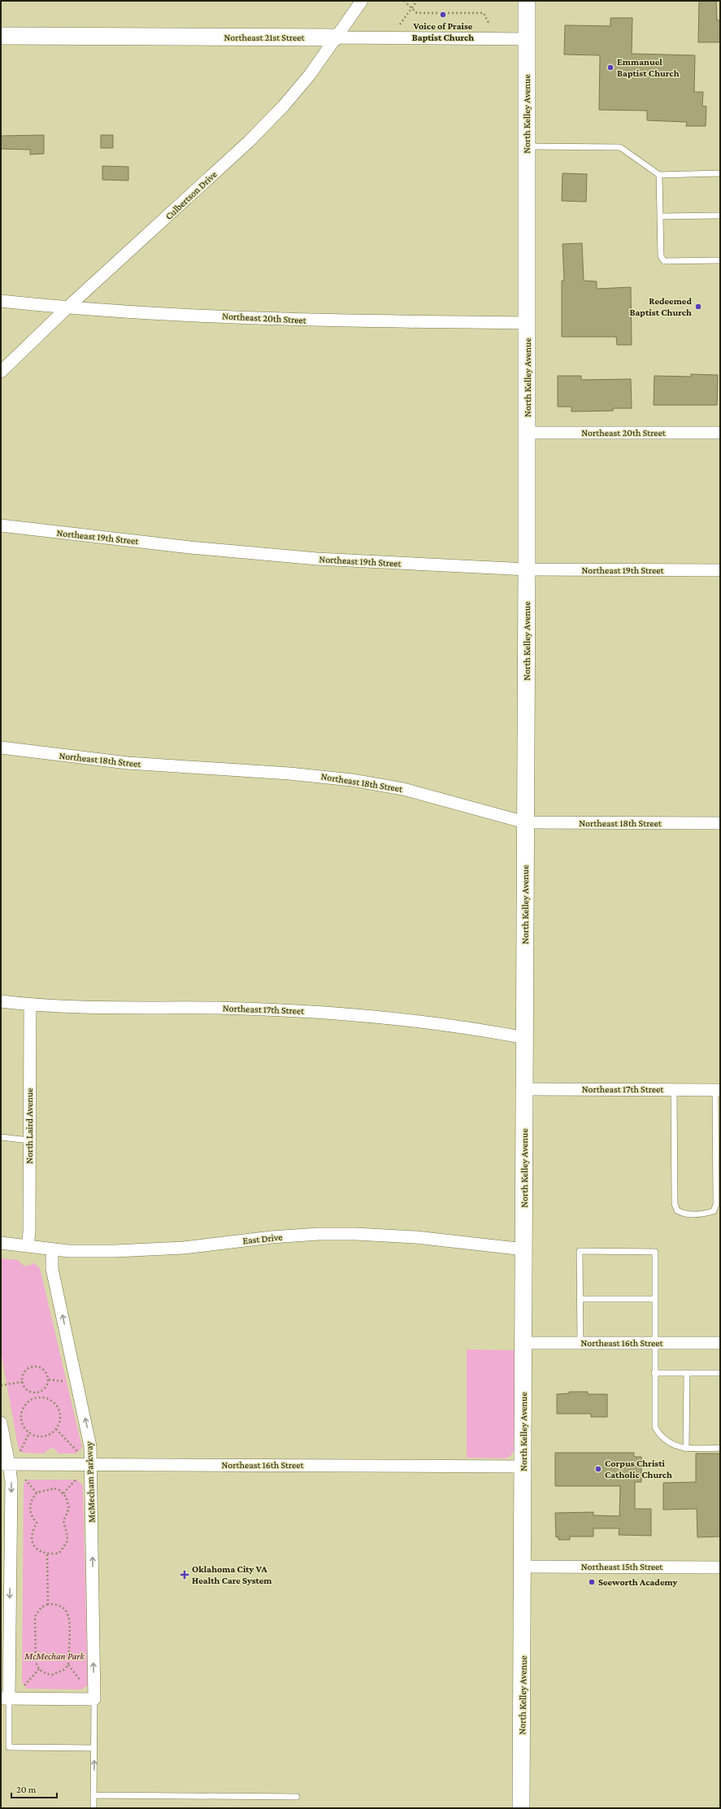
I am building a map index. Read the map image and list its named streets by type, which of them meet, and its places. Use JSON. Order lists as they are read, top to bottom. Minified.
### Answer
{"streets":{"street":["Northeast 21st Street","North Kelley Avenue","Culbertson Drive","Northeast 20th Street","Northeast 19th Street","Northeast 18th Street","Northeast 17th Street","North Laird Avenue","East Drive","Northeast 16th Street","McMecham Parkway","Northeast 15th Street"]},"crossings":[["Northeast 21st Street","North Kelley Avenue"],["Northeast 21st Street","Culbertson Drive"],["North Kelley Avenue","Northeast 20th Street"],["North Kelley Avenue","Northeast 19th Street"],["North Kelley Avenue","Northeast 18th Street"],["North Kelley Avenue","Northeast 17th Street"],["North Kelley Avenue","East Drive"],["North Kelley Avenue","Northeast 16th Street"],["North Kelley Avenue","Northeast 15th Street"],["Culbertson Drive","Northeast 20th Street"],["Northeast 17th Street","North Laird Avenue"],["North Laird Avenue","East Drive"],["East Drive","McMecham Parkway"],["Northeast 16th Street","McMecham Parkway"]],"parks":["McMechan Park"],"places":{"other":["Voice of Praise Baptist Church","Emmanuel Baptist Church","Redeemed Baptist Church","Corpus Christi Catholic Church","Seeworth Academy"],"health":["Oklahoma City VA Health Care System"]},"scale_bar":"20 m"}
